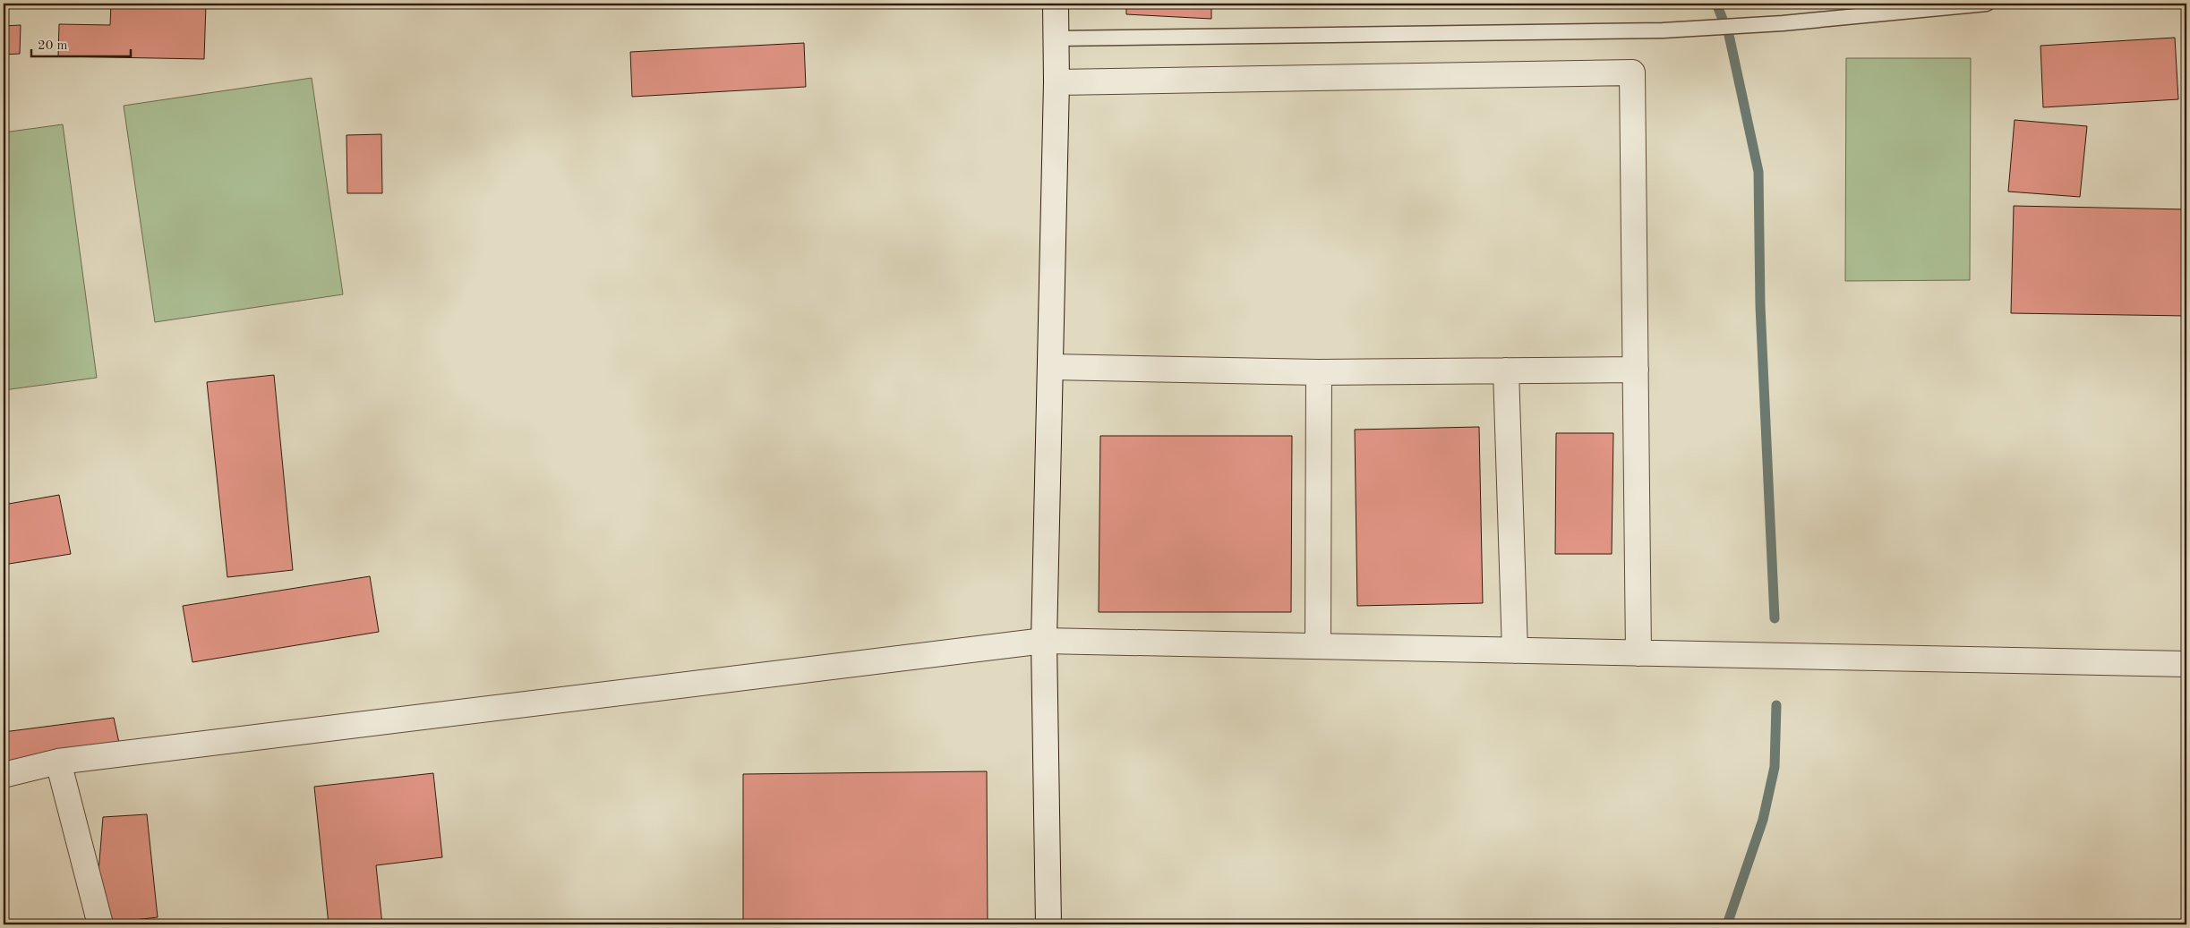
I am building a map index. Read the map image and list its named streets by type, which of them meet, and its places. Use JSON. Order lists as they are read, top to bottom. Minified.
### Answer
{"scale_bar":"20 m"}
